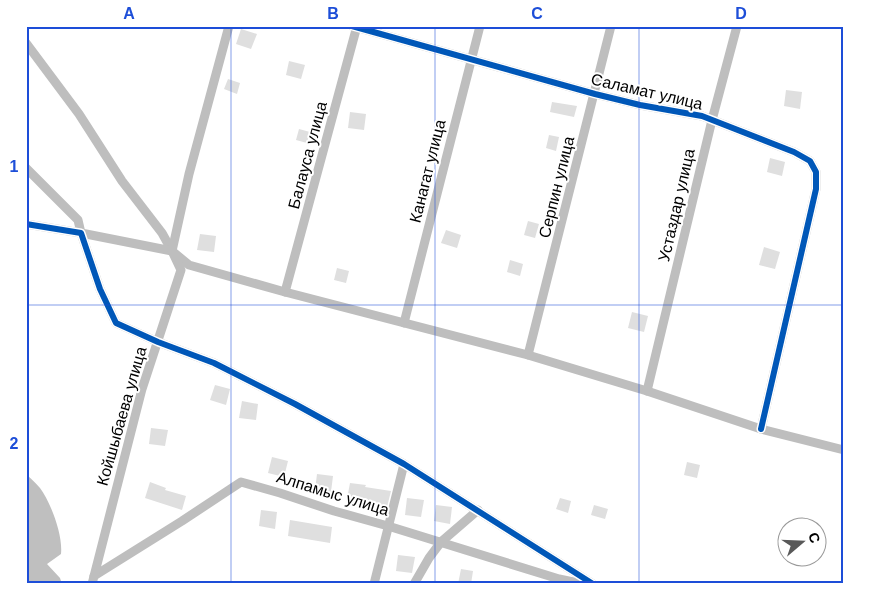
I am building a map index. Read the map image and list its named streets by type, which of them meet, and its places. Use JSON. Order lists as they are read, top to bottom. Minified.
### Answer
{"streets":{"street":["Саламат улица","Балауса улица","Канагат улица","Серпин улица","Устаздар улица","Койшыбаева улица","Алпамыс улица"]},"crossings":[["Саламат улица","Балауса улица"],["Саламат улица","Канагат улица"],["Саламат улица","Серпин улица"],["Саламат улица","Устаздар улица"],["Койшыбаева улица","Алпамыс улица"]],"north":"right","grid":{"columns":["A","B","C","D"],"rows":["1","2"]}}
